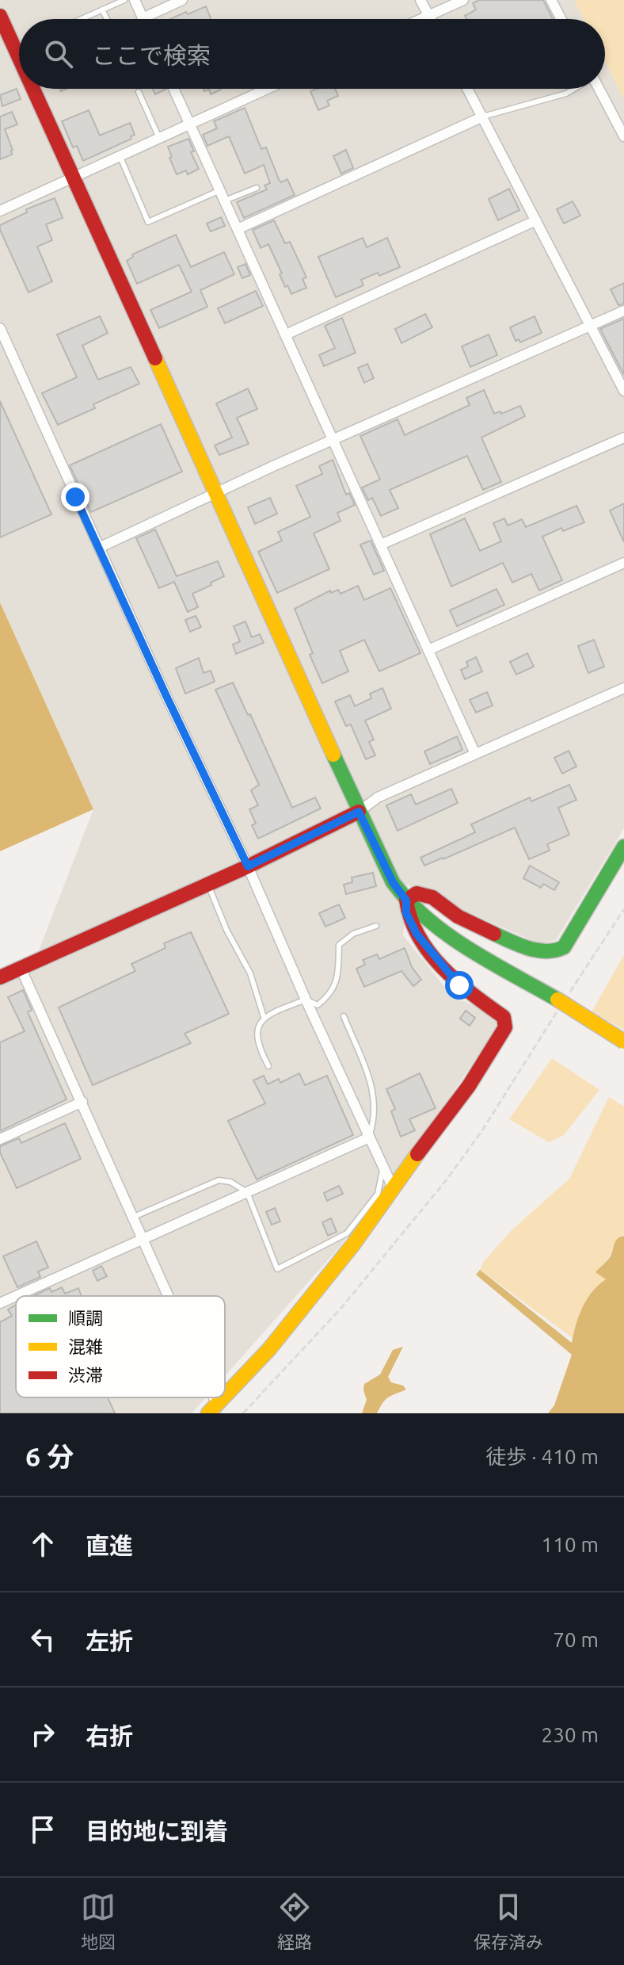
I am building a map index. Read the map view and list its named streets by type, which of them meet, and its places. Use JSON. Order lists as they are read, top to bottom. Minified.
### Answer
{"legend":["順調","混雑","渋滞"],"page":{"search":"ここで検索","heading":["6 分","徒歩 · 410 m"],"list":[["直進","110 m"],["左折","70 m"],["右折","230 m"],"目的地に到着"],"nav":["地図","経路","保存済み"]}}
